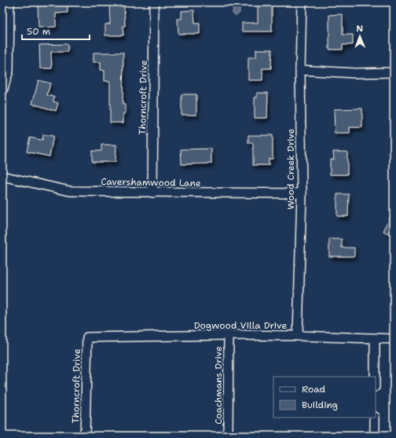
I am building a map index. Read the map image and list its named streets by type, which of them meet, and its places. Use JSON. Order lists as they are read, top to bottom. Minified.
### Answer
{"streets":{"street":["Thorncroft Drive","Wood Creek Drive","Cavershamwood Lane","Dogwood Villa Drive","Coachmans Drive"]},"crossings":[["Thorncroft Drive","Cavershamwood Lane"],["Thorncroft Drive","Dogwood Villa Drive"],["Wood Creek Drive","Cavershamwood Lane"],["Wood Creek Drive","Dogwood Villa Drive"],["Dogwood Villa Drive","Coachmans Drive"]],"legend":["Road","Building"],"scale_bar":"50 m","north":"top"}
